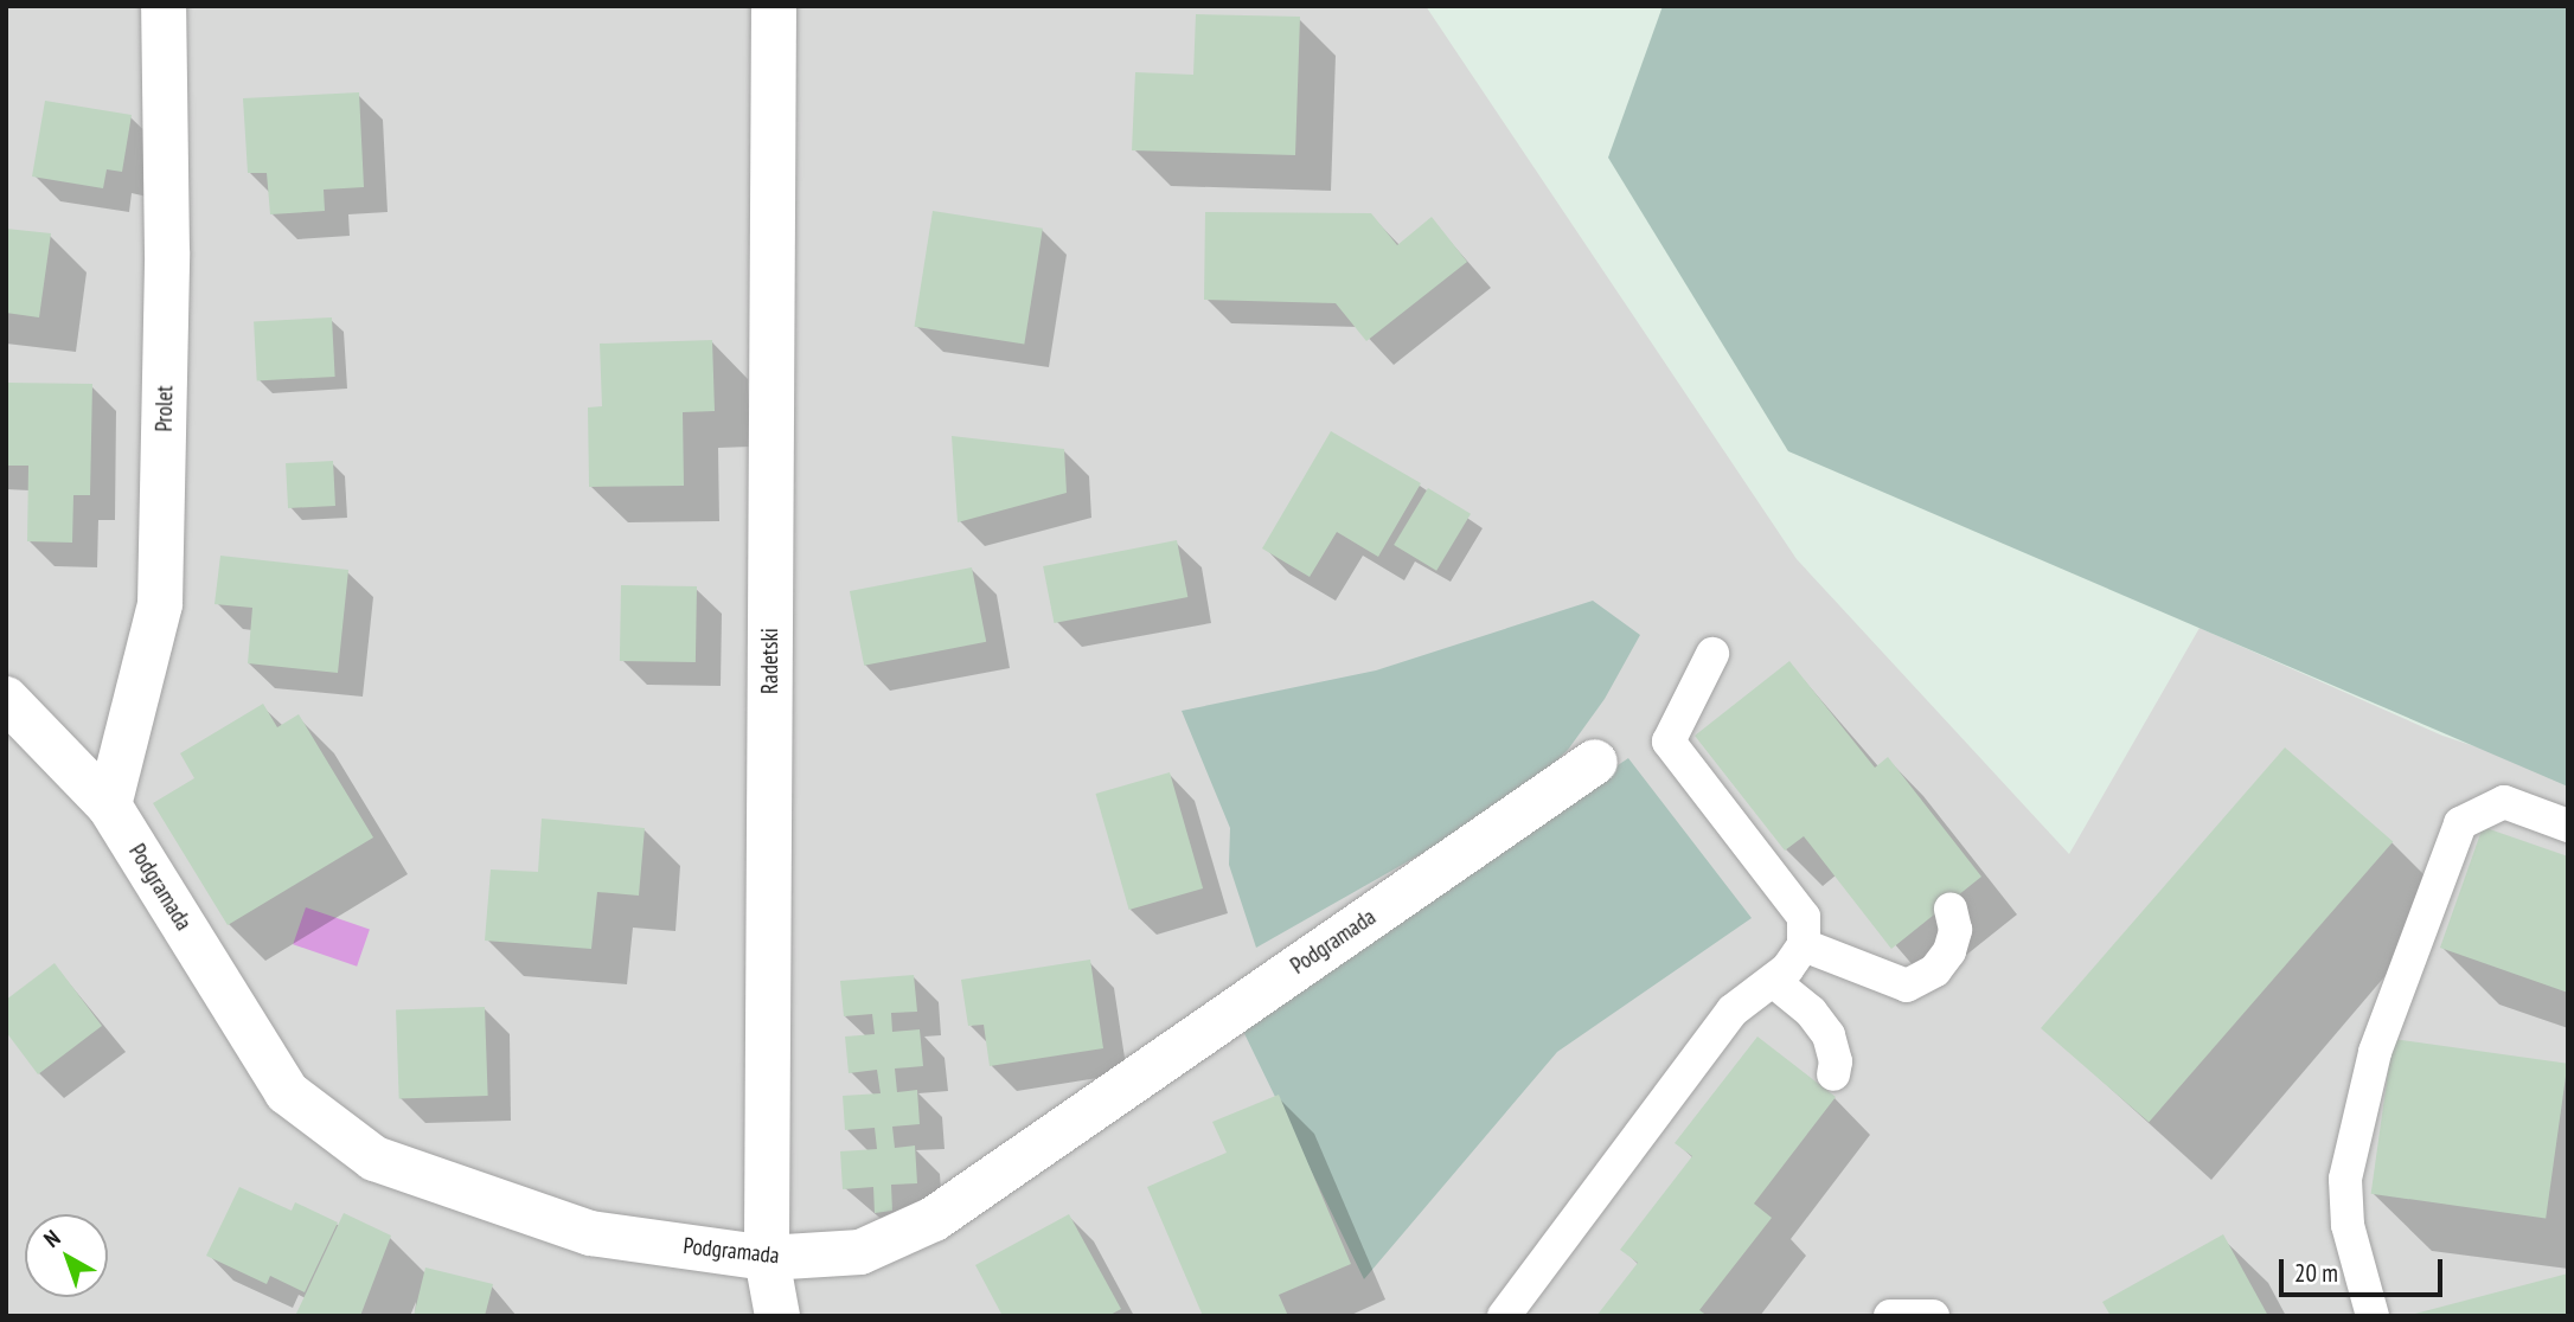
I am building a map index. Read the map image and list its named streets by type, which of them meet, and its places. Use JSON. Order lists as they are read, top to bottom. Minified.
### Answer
{"streets":{"street":["Prolet","Radetski","Podgramada"]},"crossings":[["Prolet","Podgramada"],["Radetski","Podgramada"]],"scale_bar":"20 m","north":"top left"}
